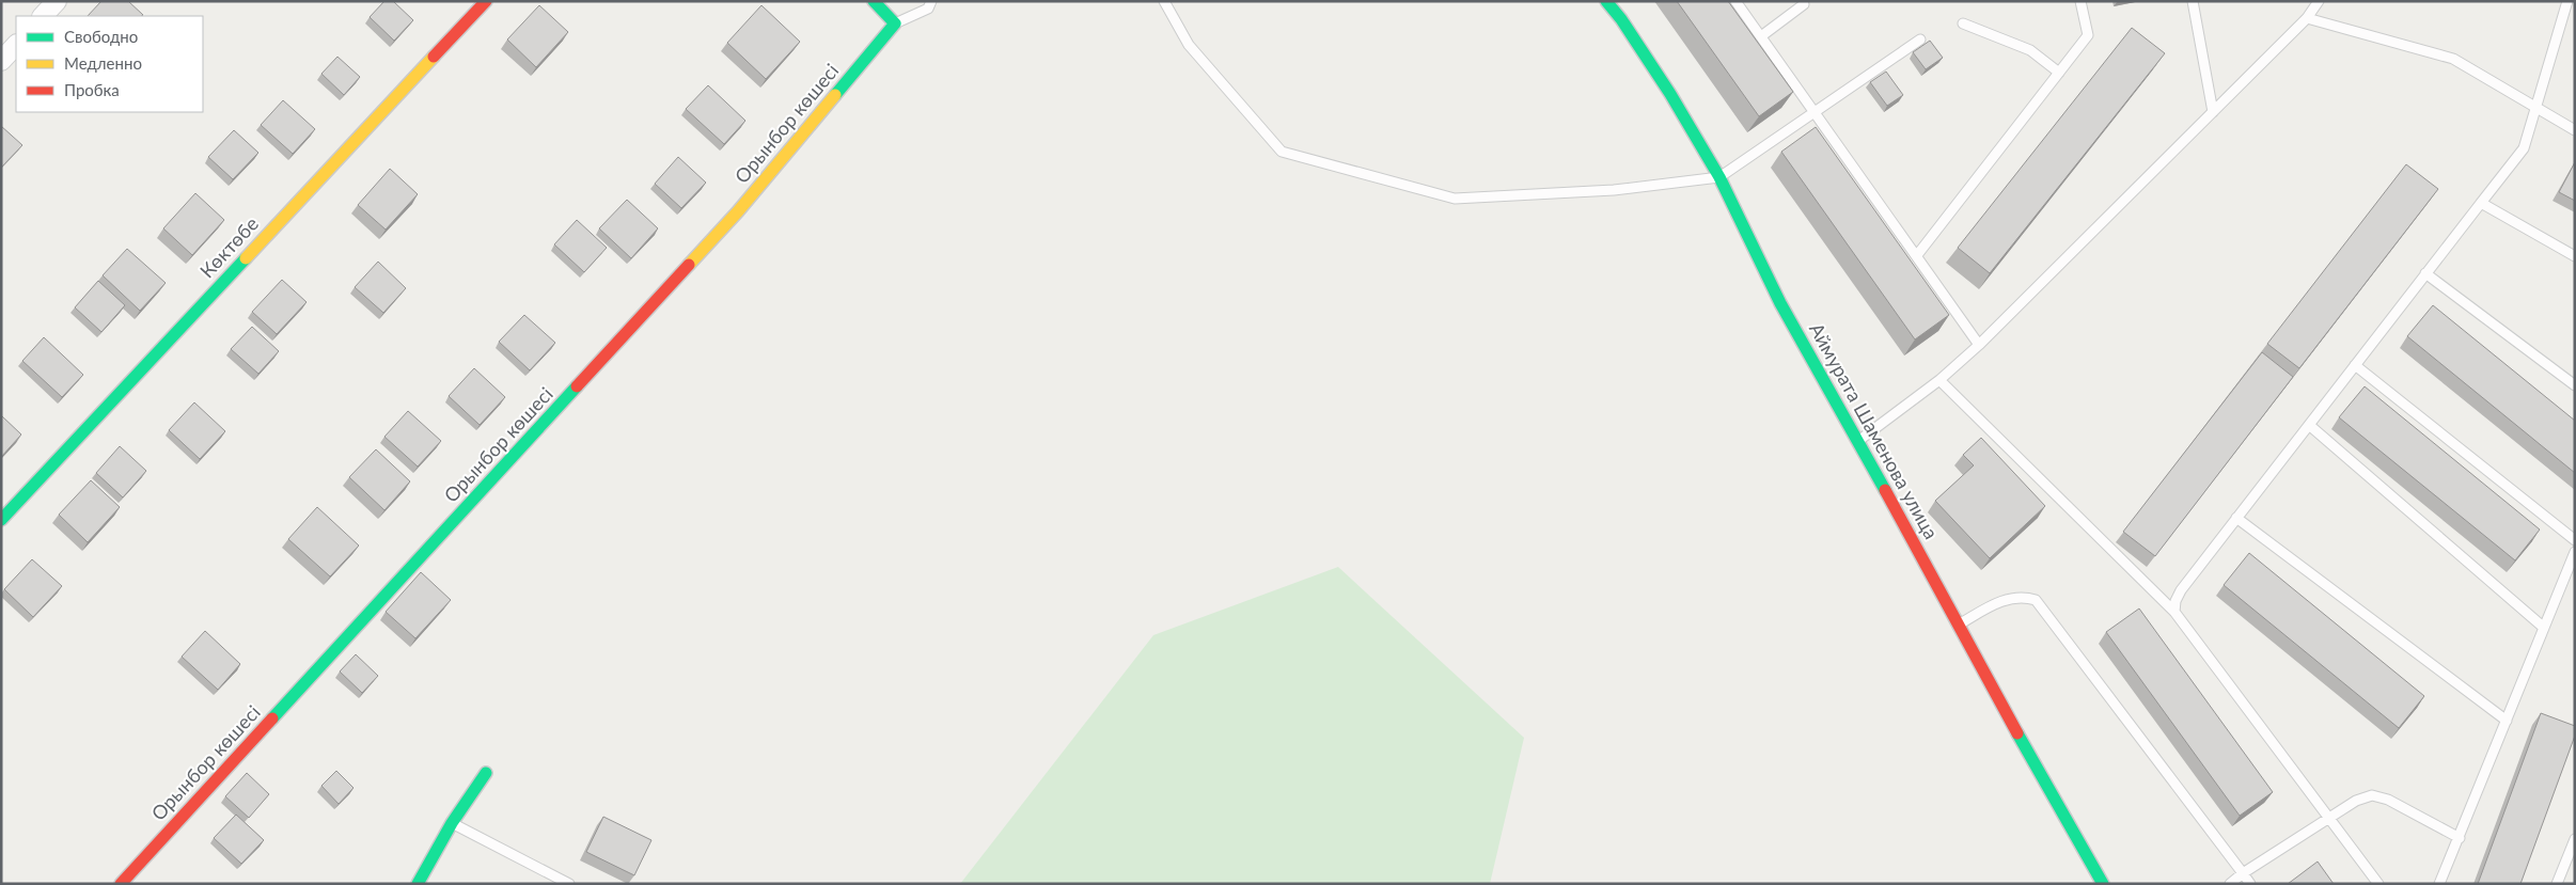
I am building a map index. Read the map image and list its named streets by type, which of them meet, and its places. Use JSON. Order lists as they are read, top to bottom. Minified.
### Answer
{"streets":{"street":["Орынбор көшесі","Көктөбе","Аймурата Шаменова улица"]},"legend":["Свободно","Медленно","Пробка"]}
